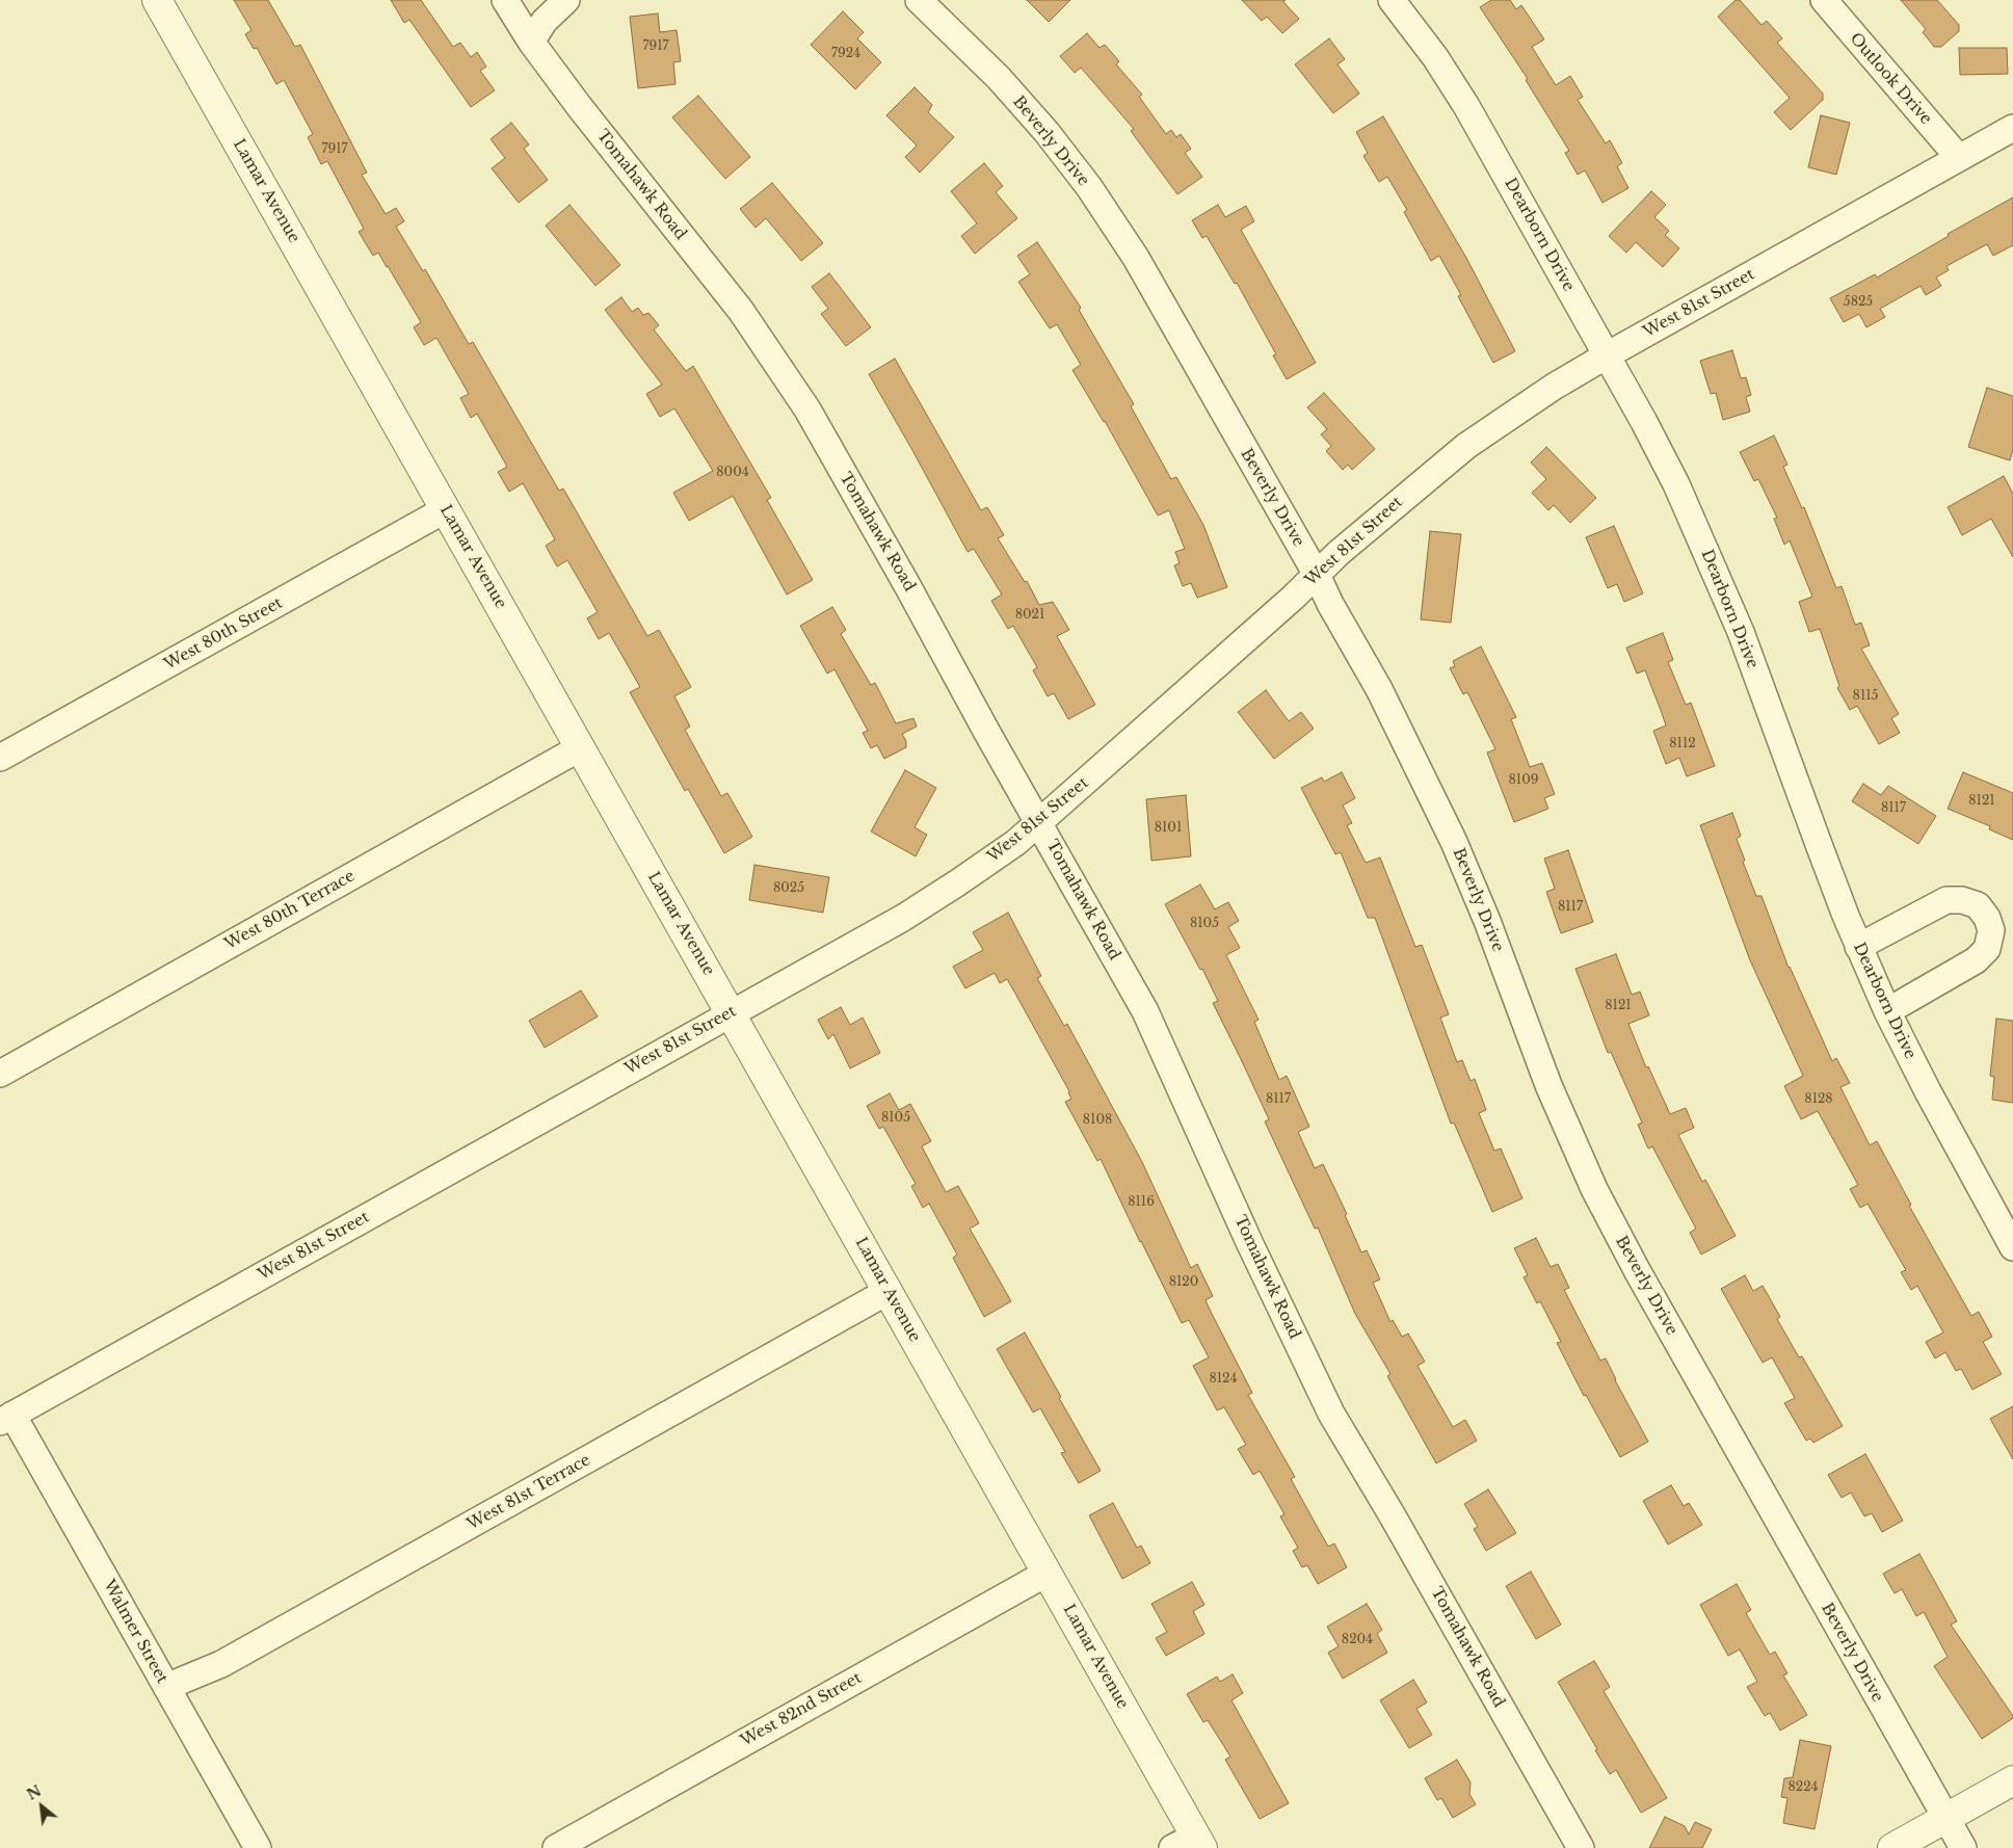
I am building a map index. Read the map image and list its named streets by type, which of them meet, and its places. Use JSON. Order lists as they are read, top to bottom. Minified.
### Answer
{"streets":{"street":["Outlook Drive","Beverly Drive","Tomahawk Road","Lamar Avenue","Dearborn Drive","West 81st Street","West 80th Street","West 80th Terrace","West 81st Terrace","Walmer Street","West 82nd Street"]},"crossings":[["Outlook Drive","West 81st Street"],["Beverly Drive","West 81st Street"],["Tomahawk Road","West 81st Street"],["Lamar Avenue","West 81st Street"],["Lamar Avenue","West 80th Street"],["Lamar Avenue","West 80th Terrace"],["Lamar Avenue","West 81st Terrace"],["Lamar Avenue","West 82nd Street"],["Dearborn Drive","West 81st Street"],["West 81st Street","Walmer Street"],["West 81st Terrace","Walmer Street"]],"house_numbers":["7917","7924","7917","5825","8004","8021","8115","8112","8109","8121","8117","8101","8025","8117","8105","8121","8117","8128","8105","8108","8116","8120","8124","8204","8224"],"north":"top left"}
